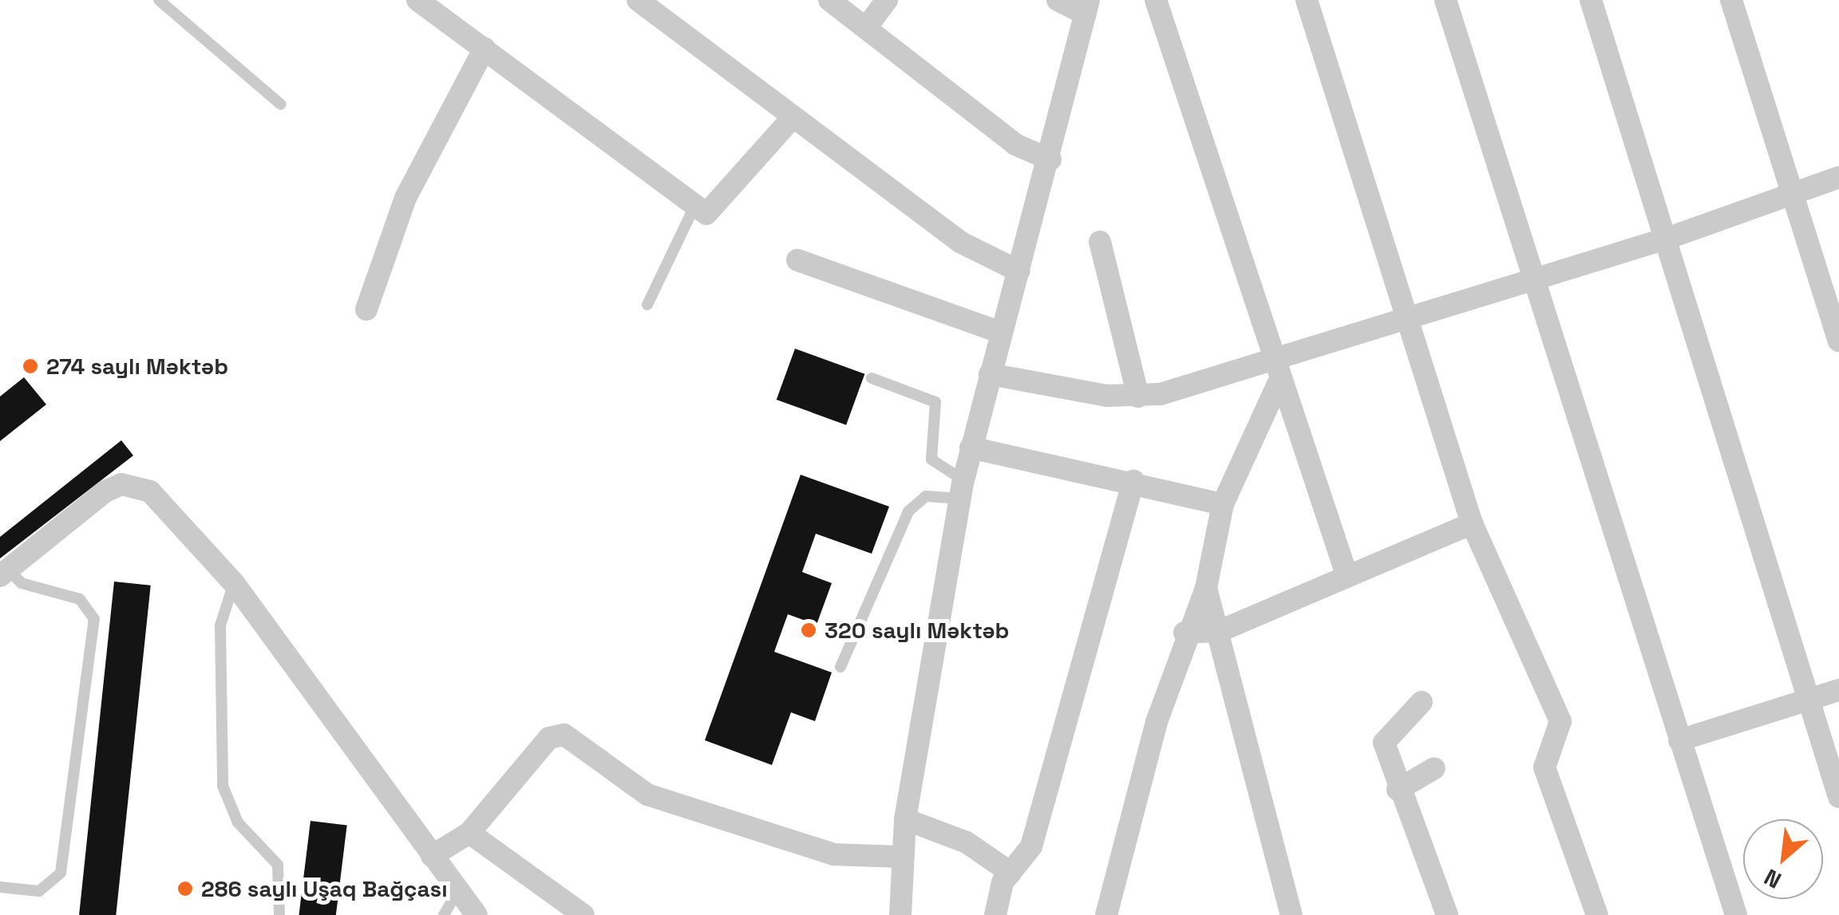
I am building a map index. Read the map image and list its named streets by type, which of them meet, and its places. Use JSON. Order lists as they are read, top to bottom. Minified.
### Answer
{"places":["274 saylı Məktəb","320 saylı Məktəb","286 saylı Uşaq Bağçası"],"north":"bottom left"}
